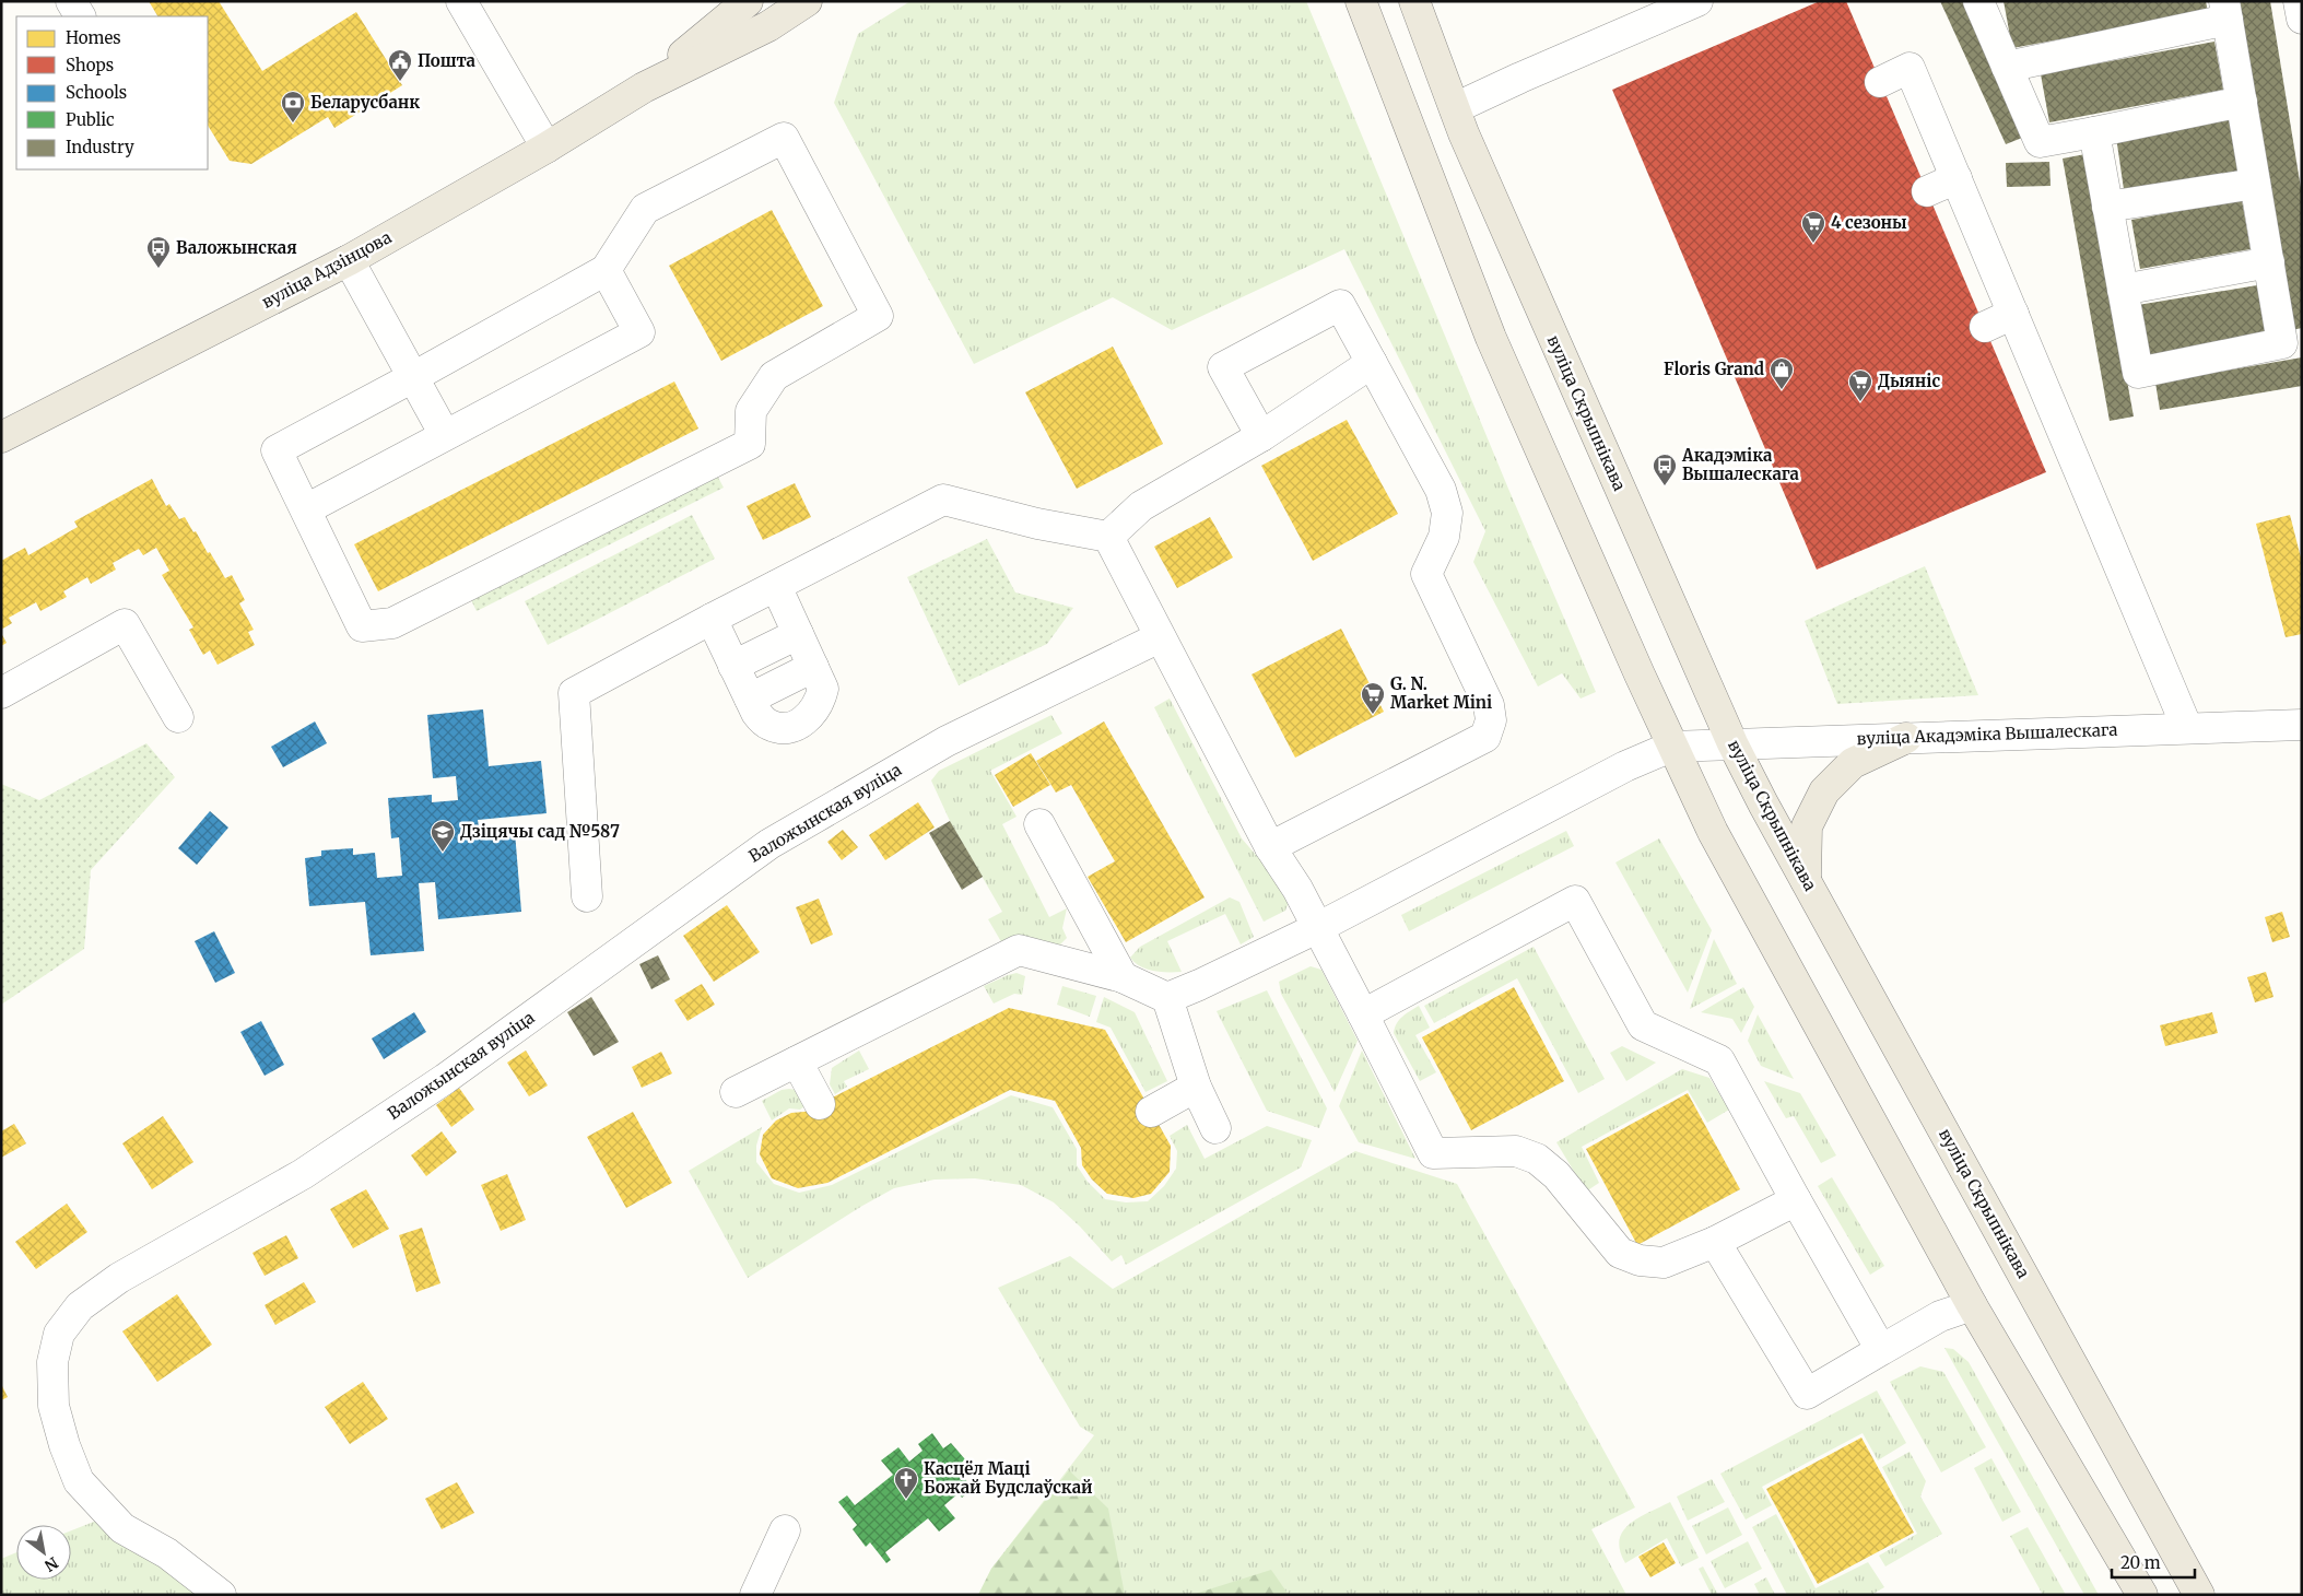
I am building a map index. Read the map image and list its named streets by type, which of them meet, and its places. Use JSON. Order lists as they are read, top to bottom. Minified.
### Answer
{"streets":{"main road":["вуліца Адзінцова","вуліца Скрыпнікава"],"street":["вуліца Акадэміка Вышалескага","Валожынская вуліца"]},"crossings":[["вуліца Скрыпнікава","вуліца Акадэміка Вышалескага"]],"places":{"public building":["Пошта"],"bank":["Беларусбанк"],"supermarket":["4 сезоны","Дыяніс","G. N. Market Mini"],"bus stop":["Валожынская","Акадэміка Вышалескага"],"shop":["Floris Grand"],"school or university":["Дзіцячы сад №587"],"church":["Касцёл Маці Божай Будслаўскай"]},"legend":["Homes","Shops","Schools","Public","Industry"],"scale_bar":"20 m","north":"bottom right"}
